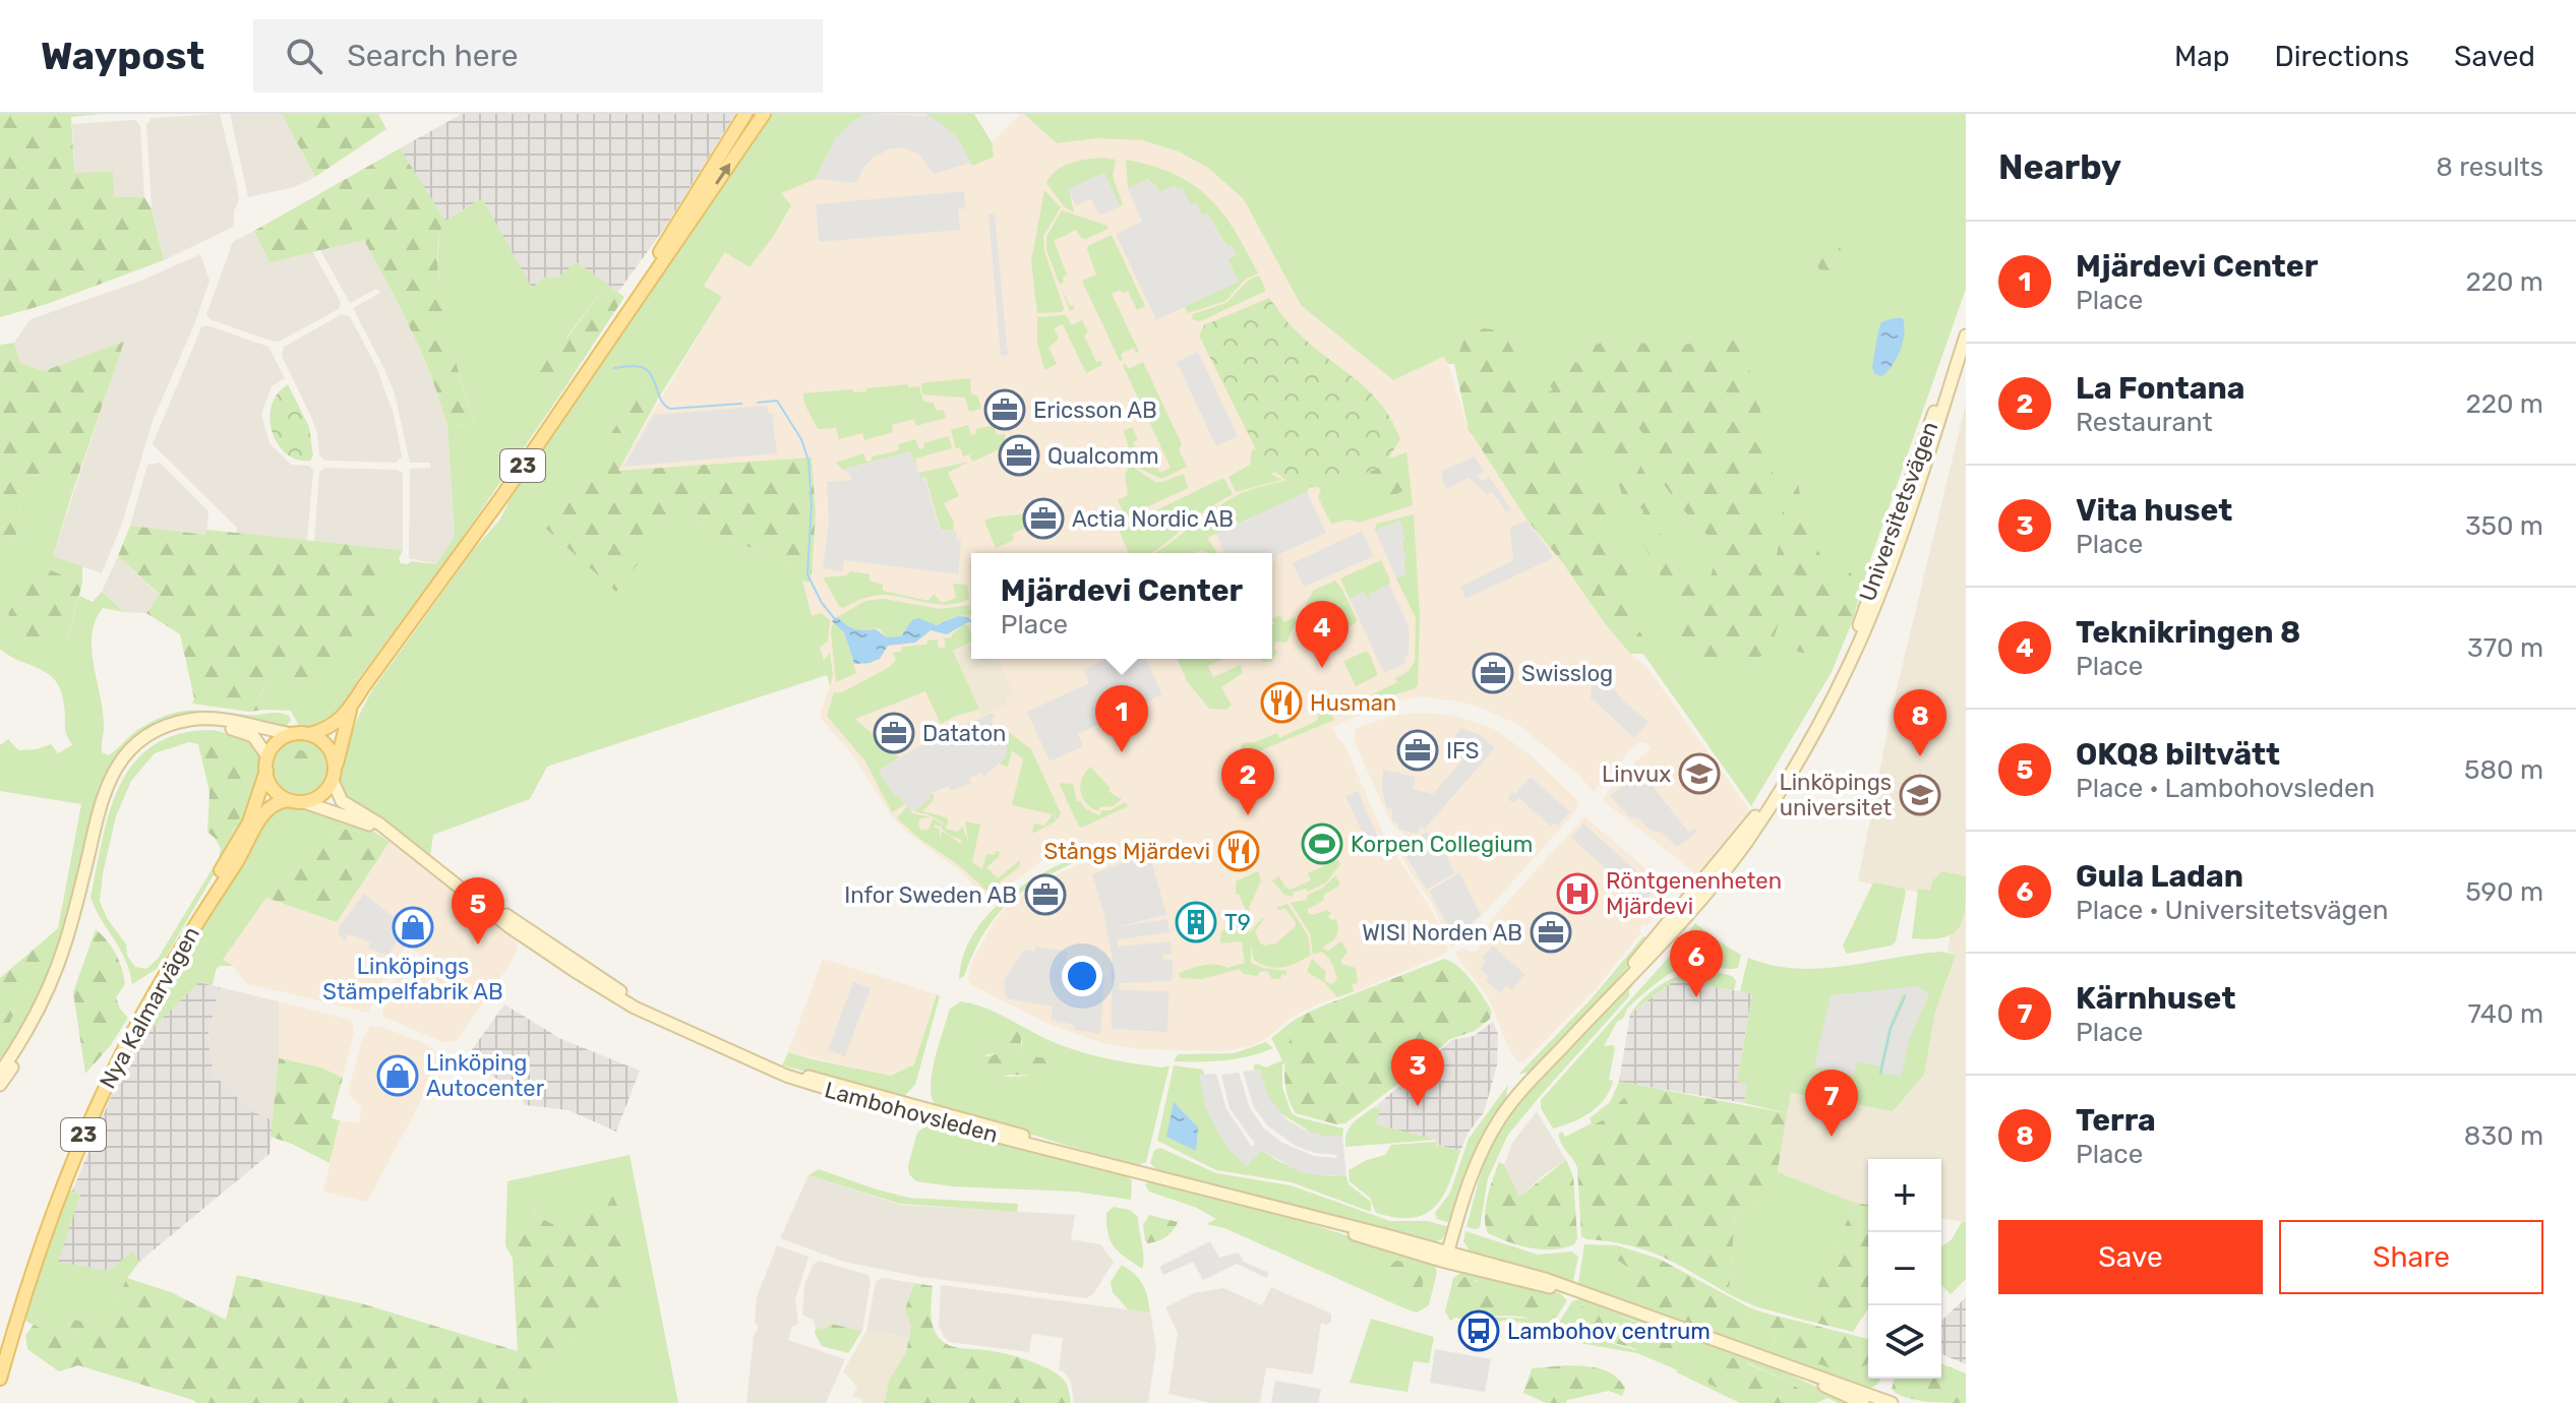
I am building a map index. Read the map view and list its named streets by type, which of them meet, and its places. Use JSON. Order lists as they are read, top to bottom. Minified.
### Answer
{"streets":{"main road":["23","Universitetsvägen","Nya Kalmarvägen","Lambohovsleden"]},"crossings":[["23","Nya Kalmarvägen"],["23","Lambohovsleden"],["Universitetsvägen","Lambohovsleden"],["Nya Kalmarvägen","Lambohovsleden"]],"places":{"office":["Ericsson AB","Qualcomm","Actia Nordic AB","Swisslog","Dataton","IFS","Infor Sweden AB","WISI Norden AB"],"restaurant":["Husman","Stångs Mjärdevi"],"school or university":["Linvux","Linköpings universitet"],"sports":["Korpen Collegium"],"hospital":["Röntgenenheten Mjärdevi"],"building":["T9"],"shop":["Linköpings Stämpelfabrik AB","Linköping Autocenter"],"bus stop":["Lambohov centrum"]},"page":{"header":"Waypost","search":"Search here","nav":["Map","Directions","Saved"],"heading":["Nearby","8 results"],"list":[{"mark":"1","name":"Mjärdevi Center","note":"Place","value":"220 m"},{"mark":"2","name":"La Fontana","note":"Restaurant","value":"220 m"},{"mark":"3","name":"Vita huset","note":"Place","value":"350 m"},{"mark":"4","name":"Teknikringen 8","note":"Place","value":"370 m"},{"mark":"5","name":"OKQ8 biltvätt","note":"Place · Lambohovsleden","value":"580 m"},{"mark":"6","name":"Gula Ladan","note":"Place · Universitetsvägen","value":"590 m"},{"mark":"7","name":"Kärnhuset","note":"Place","value":"740 m"},{"mark":"8","name":"Terra","note":"Place","value":"830 m"}],"popup":["Mjärdevi Center","Place"],"pins":["4","1","8","2","5","6","3","7"],"map_buttons":["+","−"],"buttons":["Save","Share"]}}
